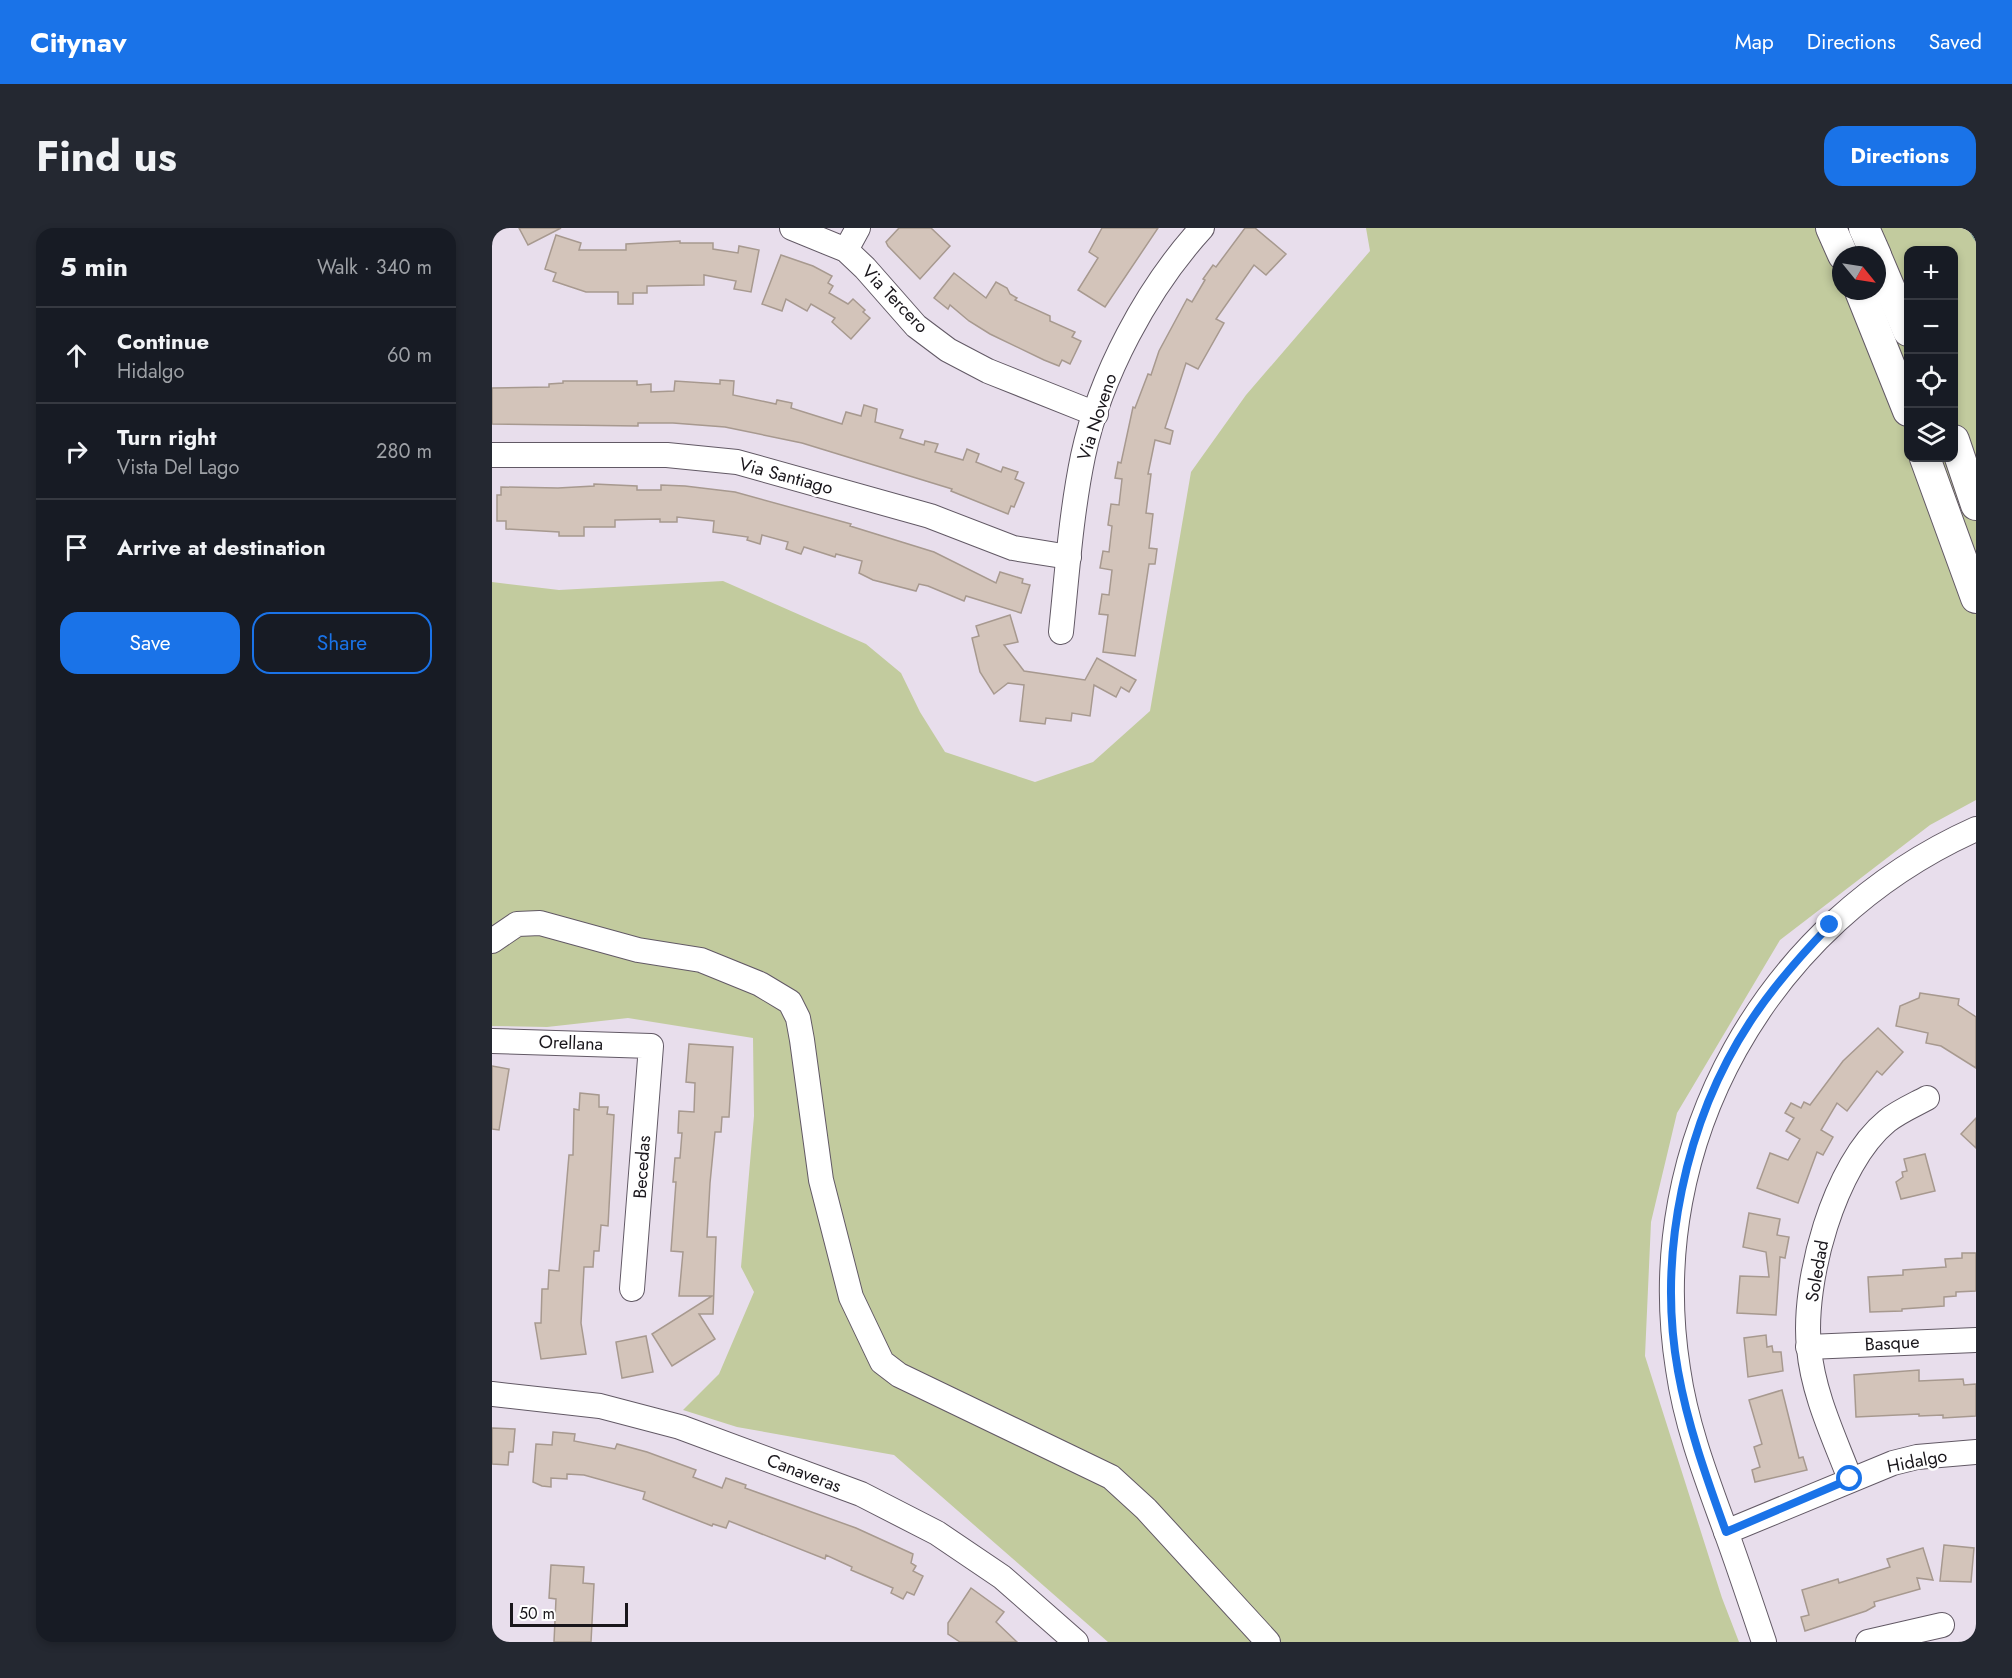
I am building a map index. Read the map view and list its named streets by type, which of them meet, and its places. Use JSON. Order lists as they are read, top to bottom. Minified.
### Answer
{"streets":{"street":["Via Tercero","Via Noveno","Via Santiago","Orellana","Becedas","Soledad","Basque","Hidalgo","Canaveras"]},"crossings":[["Via Tercero","Via Noveno"],["Via Noveno","Via Santiago"],["Orellana","Becedas"],["Soledad","Basque"],["Soledad","Hidalgo"]],"scale_bar":"50 m","north":"bottom right","page":{"header":"Citynav","nav":["Map","Directions","Saved"],"title":"Find us","buttons":["Directions",["Save","Share"]],"heading":["5 min","Walk · 340 m"],"map_buttons":["+","−"],"list":[["Continue","Hidalgo","60 m"],["Turn right","Vista Del Lago","280 m"],"Arrive at destination"],"scale":"50 m"}}
